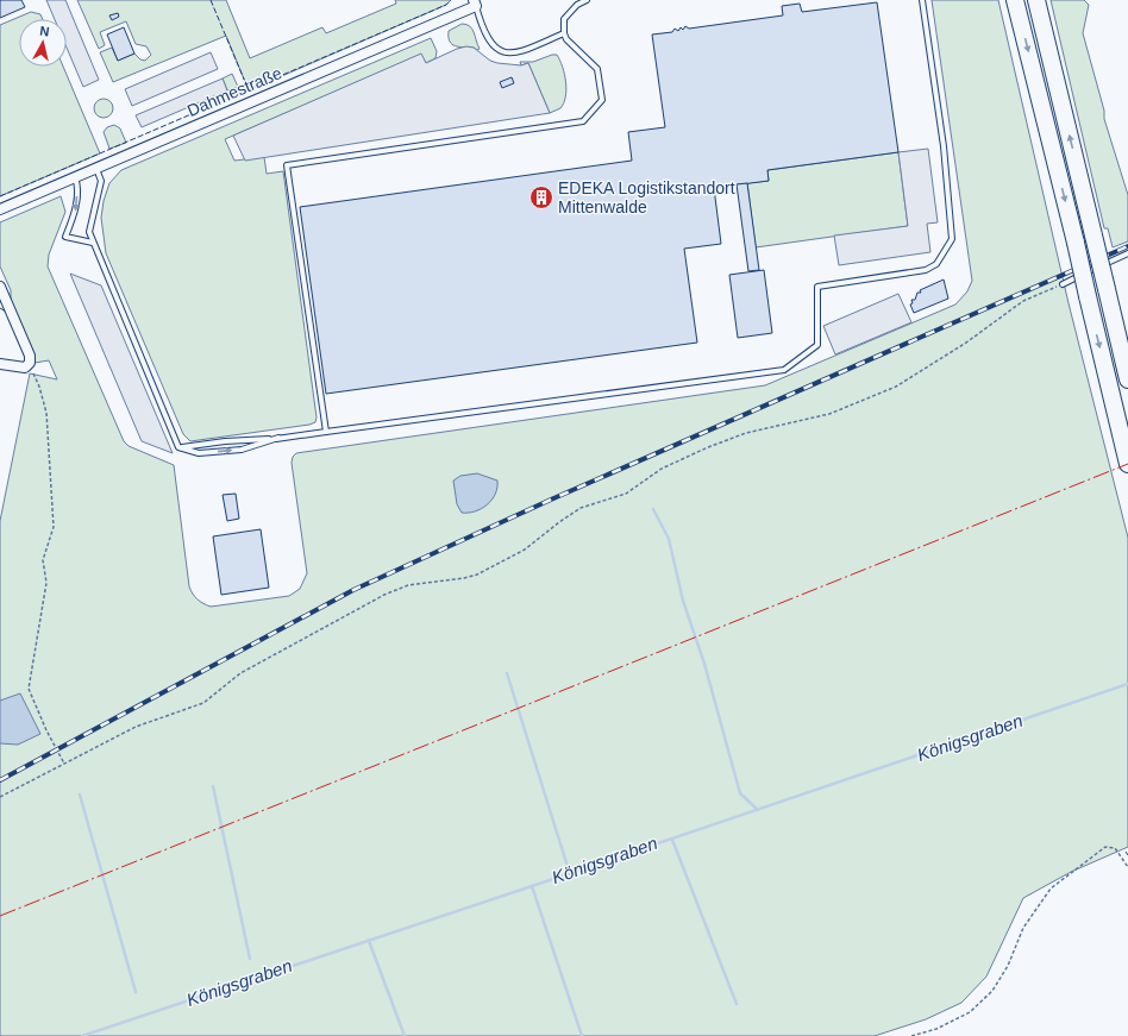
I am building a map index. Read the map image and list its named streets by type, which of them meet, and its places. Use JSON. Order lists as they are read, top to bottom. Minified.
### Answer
{"streets":{"street":["Dahmestraße"]},"water":["Königsgraben"],"places":{"building":["EDEKA Logistikstandort Mittenwalde"]},"north":"top"}
